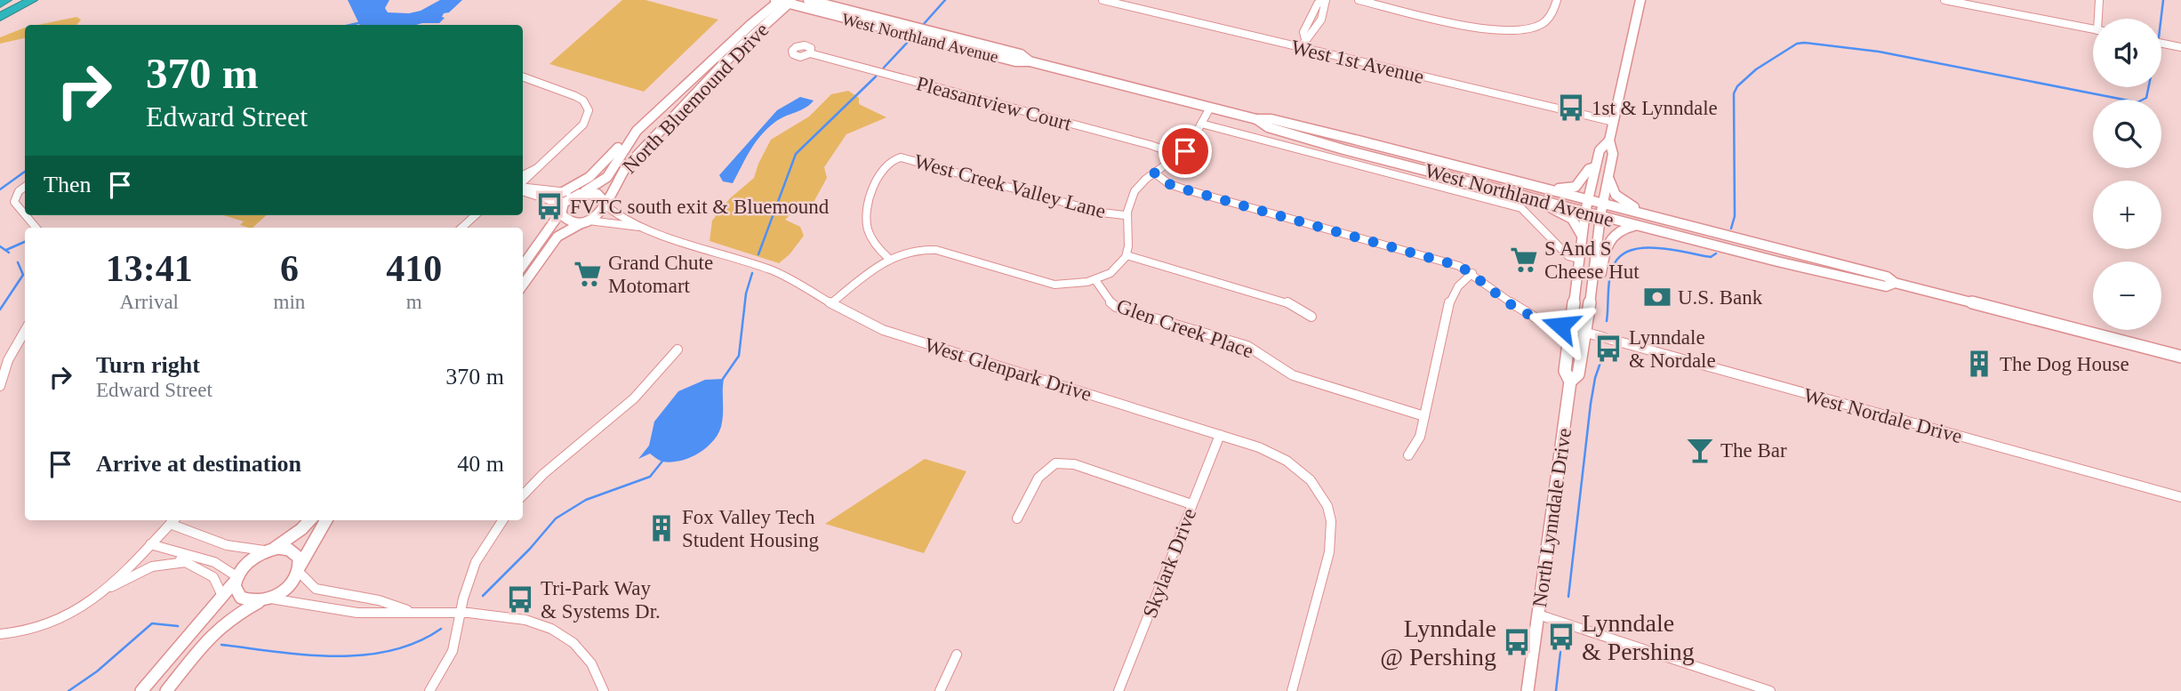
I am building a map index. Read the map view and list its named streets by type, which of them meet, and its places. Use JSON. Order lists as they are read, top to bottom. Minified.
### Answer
{"streets":{"main road":["West Northland Avenue","North Bluemound Drive","North Lynndale Drive"],"street":["West 1st Avenue","Pleasantview Court","West Creek Valley Lane","Glen Creek Place","West Glenpark Drive","West Nordale Drive","Skylark Drive"]},"crossings":[["West Northland Avenue","North Bluemound Drive"],["West Northland Avenue","North Lynndale Drive"],["West 1st Avenue","North Lynndale Drive"],["North Bluemound Drive","West Glenpark Drive"],["West Glenpark Drive","Skylark Drive"],["West Nordale Drive","North Lynndale Drive"]],"places":{"bus stop":["1st & Lynndale","FVTC south exit & Bluemound","Lynndale & Nordale","Tri-Park Way & Systems Dr.","Lynndale & Pershing","Lynndale @ Pershing"],"supermarket":["S And S Cheese Hut","Grand Chute Motomart"],"bank":["U.S. Bank"],"building":["The Dog House","Fox Valley Tech Student Housing"],"bar":["The Bar"]},"page":{"map_buttons":["+","−"],"turn":["370 m","Edward Street"],"then":"Then","eta":["13:41","Arrival","6","min","410","m"],"list":[{"name":"Turn right","note":"Edward Street","value":"370 m"},{"name":"Arrive at destination","value":"40 m"}]}}
